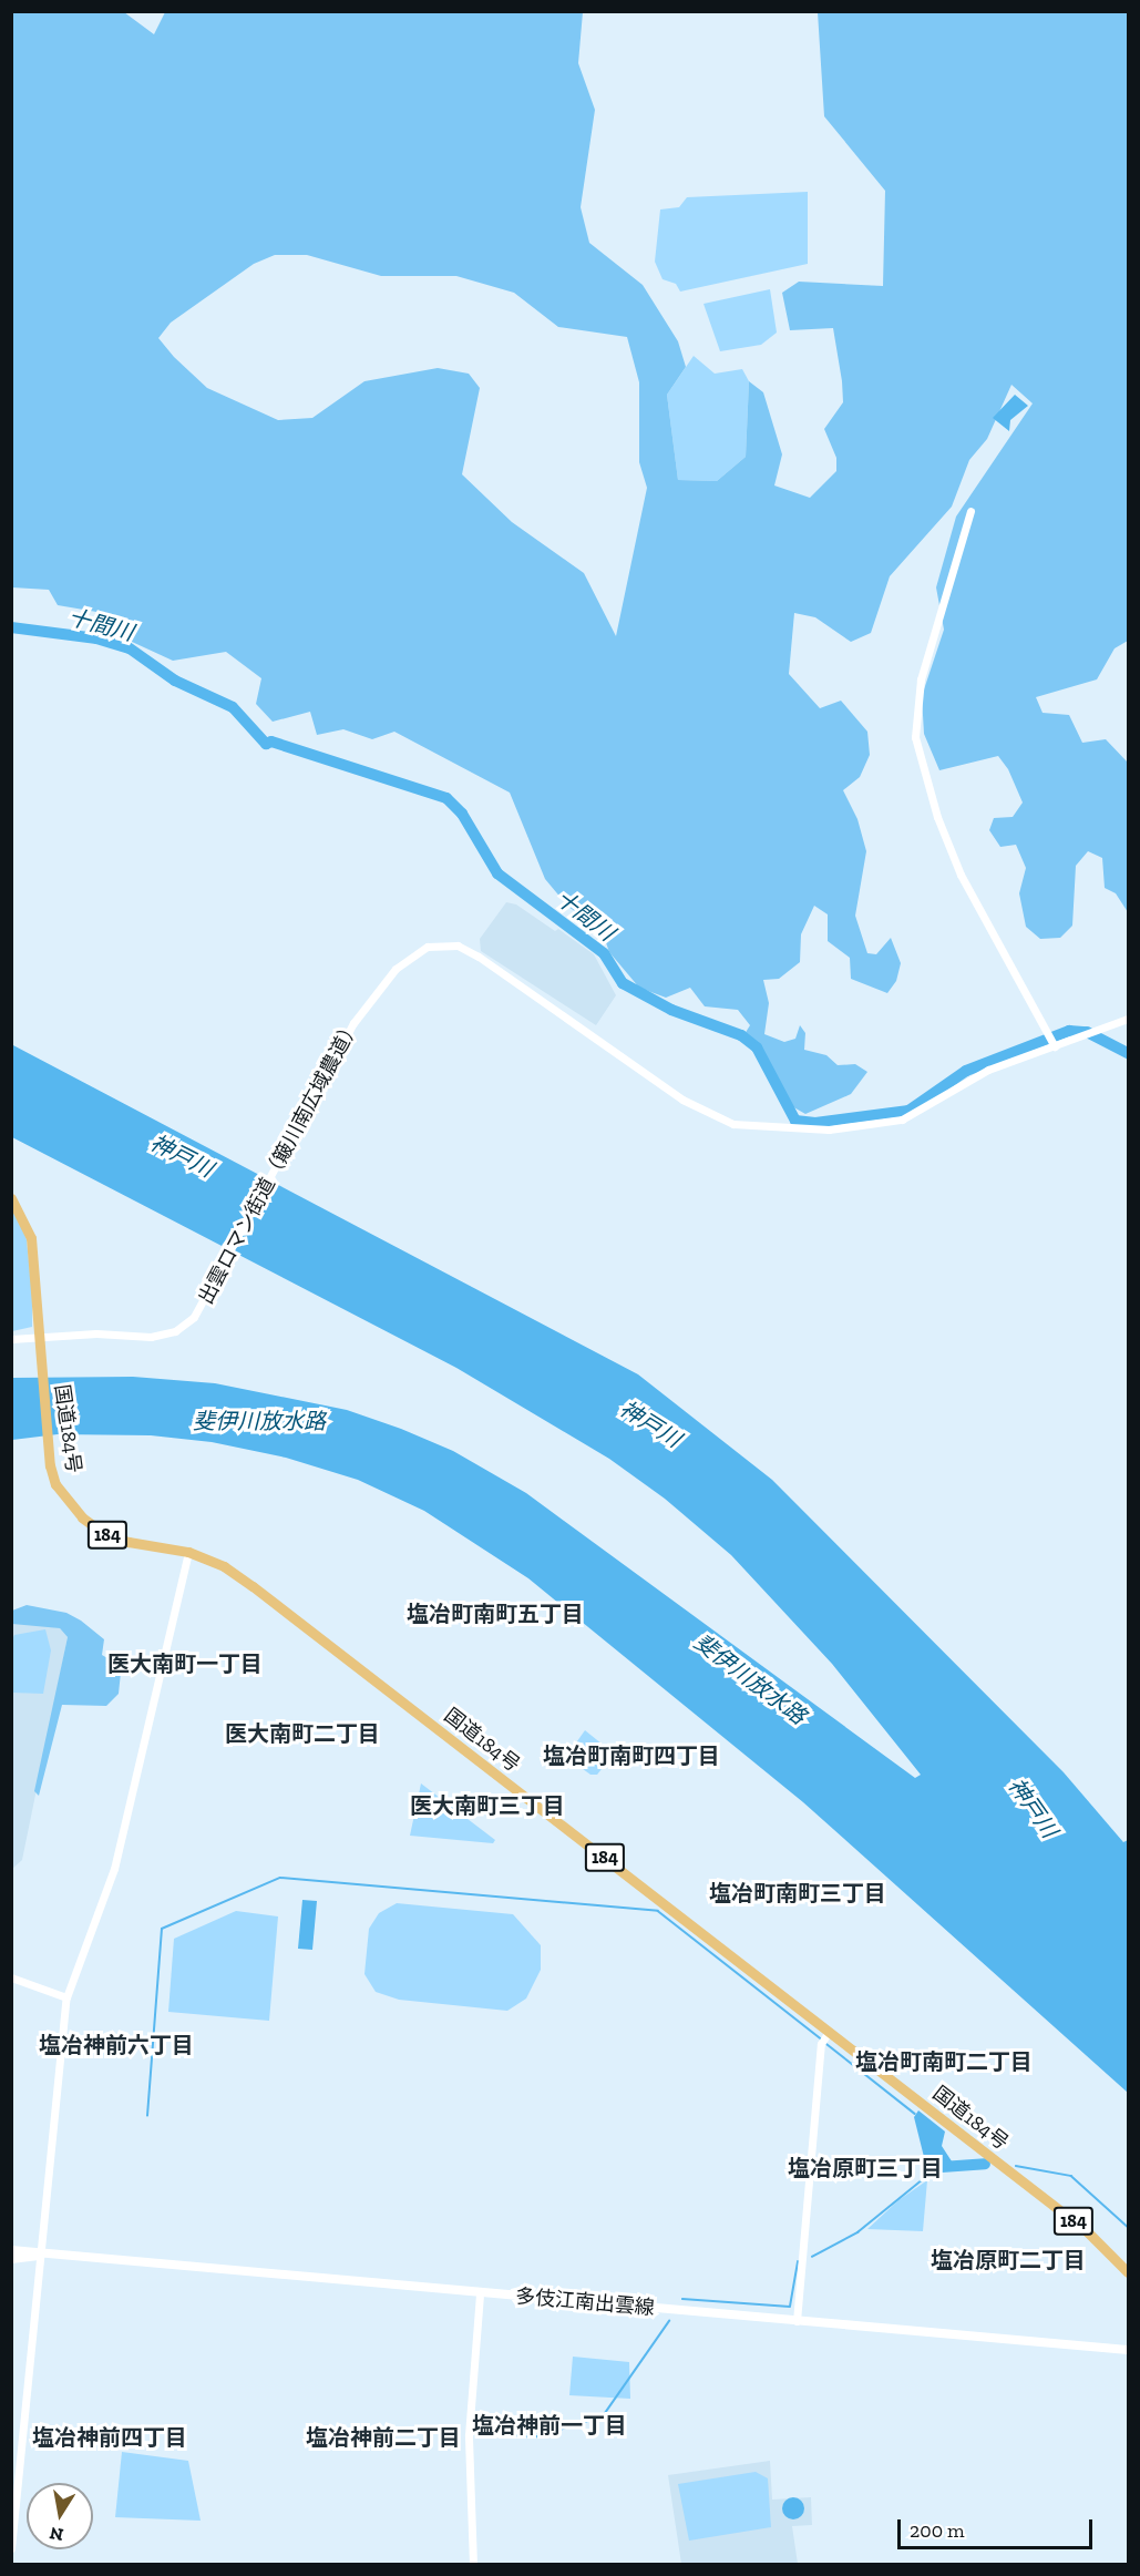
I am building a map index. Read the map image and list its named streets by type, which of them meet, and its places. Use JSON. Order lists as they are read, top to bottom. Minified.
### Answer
{"streets":{"highway":["国道184号","184"],"main road":["多伎江南出雲線"],"street":["出雲ロマン街道（簸川南広域農道）"]},"crossings":[["出雲ロマン街道（簸川南広域農道）","国道184号"]],"districts":["塩冶町南町五丁目","医大南町一丁目","医大南町二丁目","塩冶町南町四丁目","医大南町三丁目","塩冶町南町三丁目","塩冶神前六丁目","塩冶町南町二丁目","塩冶原町三丁目","塩冶原町二丁目","塩冶神前一丁目","塩冶神前四丁目","塩冶神前二丁目"],"water":["十間川","神戸川","斐伊川放水路"],"scale_bar":"200 m","north":"bottom"}
